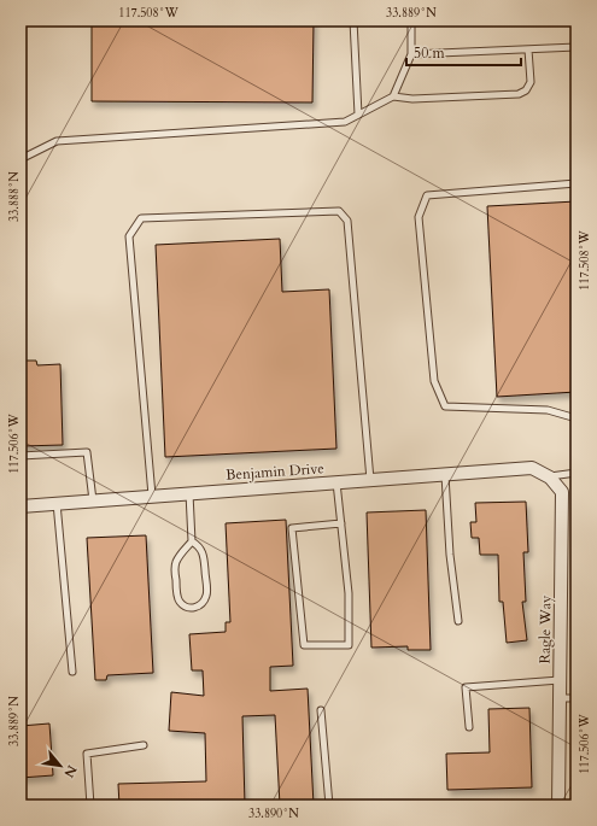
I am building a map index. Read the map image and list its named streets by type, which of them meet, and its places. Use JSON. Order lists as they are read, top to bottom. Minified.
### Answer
{"streets":{"street":["Benjamin Drive","Ragle Way"]},"crossings":[["Benjamin Drive","Ragle Way"]],"scale_bar":"50 m","north":"bottom right","coordinates":["117.508°W","33.889°N","33.888°N","117.506°W","33.890°N"]}
